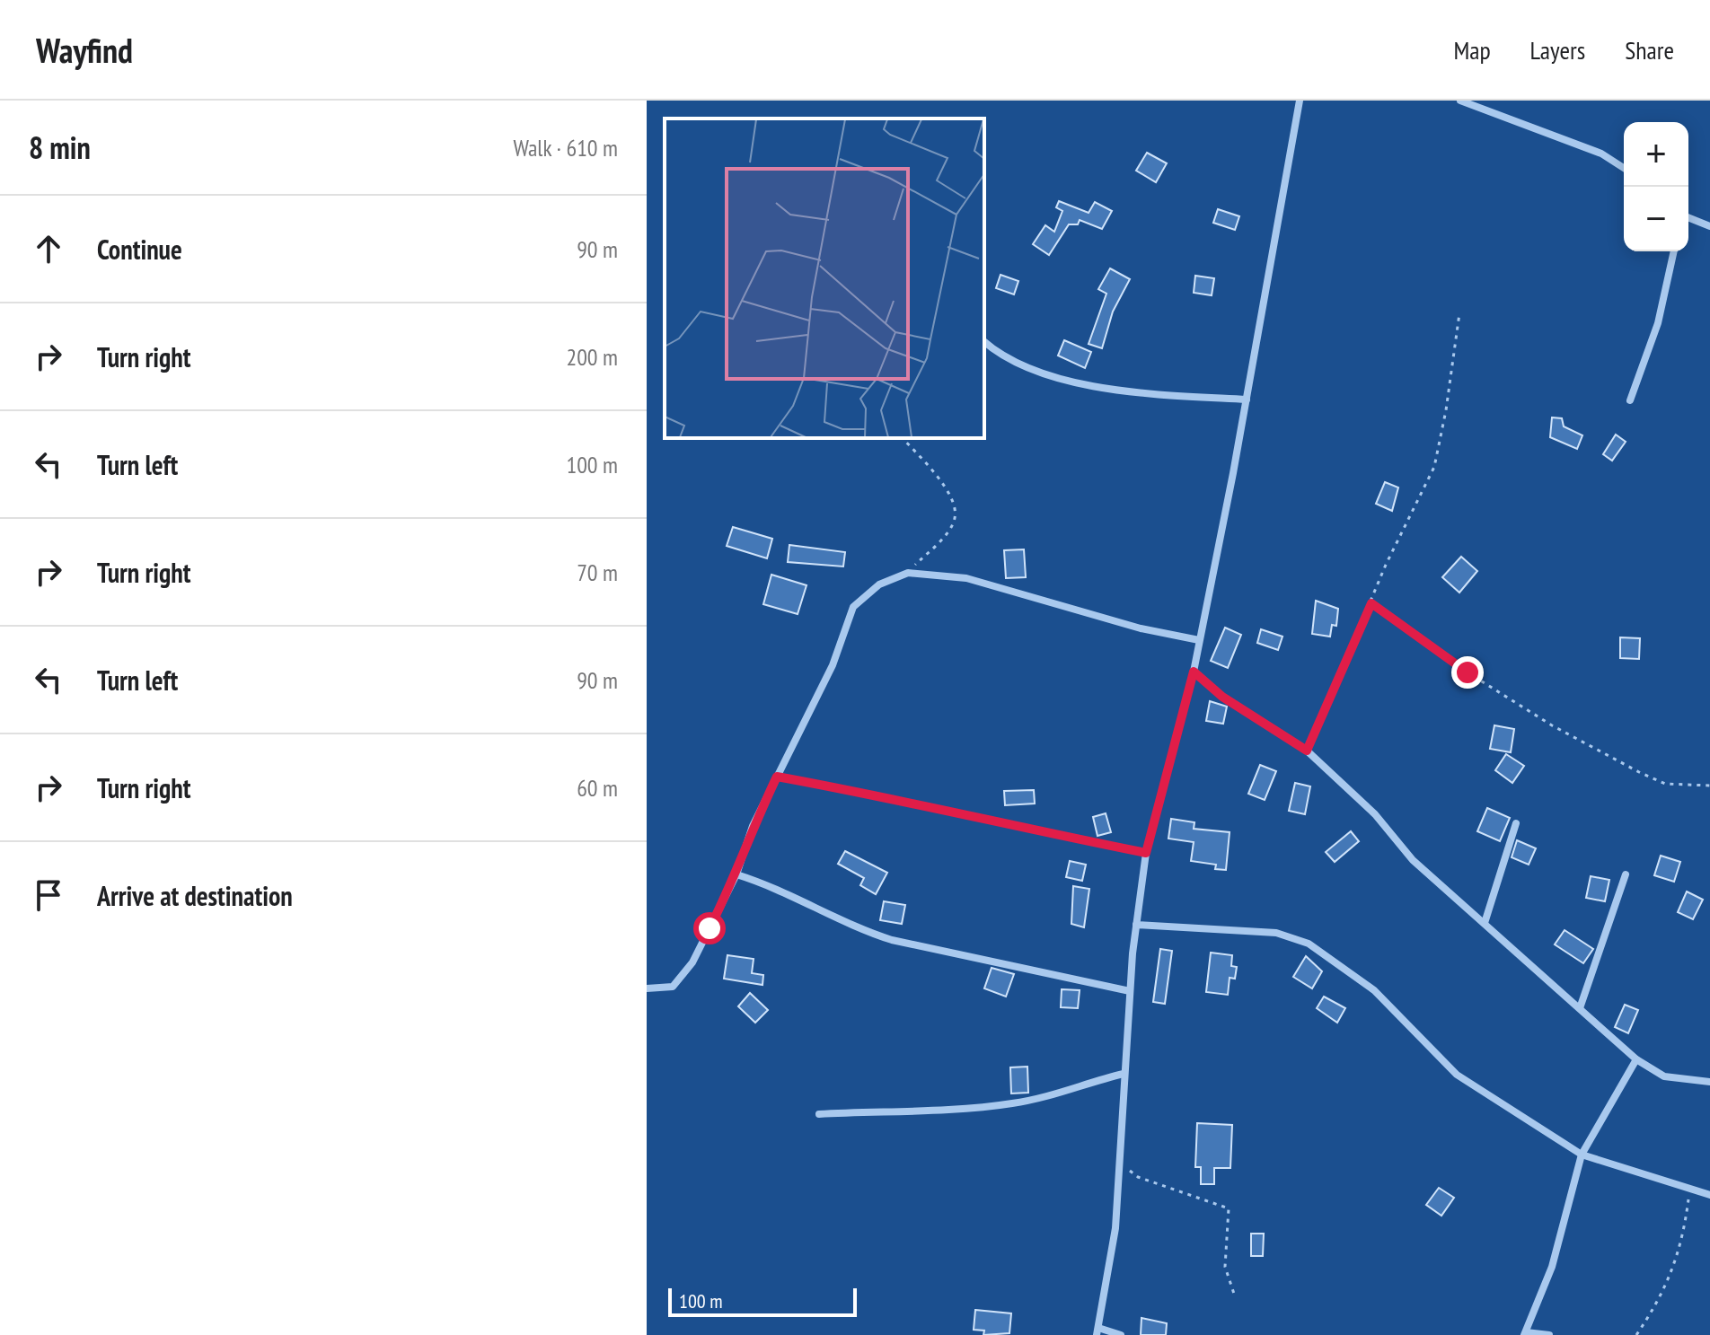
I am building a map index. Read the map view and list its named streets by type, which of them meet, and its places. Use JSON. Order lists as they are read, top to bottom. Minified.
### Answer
{"scale_bar":"100 m","page":{"header":"Wayfind","nav":["Map","Layers","Share"],"heading":["8 min","Walk · 610 m"],"map_buttons":["+","−"],"list":[["Continue","90 m"],["Turn right","200 m"],["Turn left","100 m"],["Turn right","70 m"],["Turn left","90 m"],["Turn right","60 m"],"Arrive at destination"],"scale":"100 m"}}
